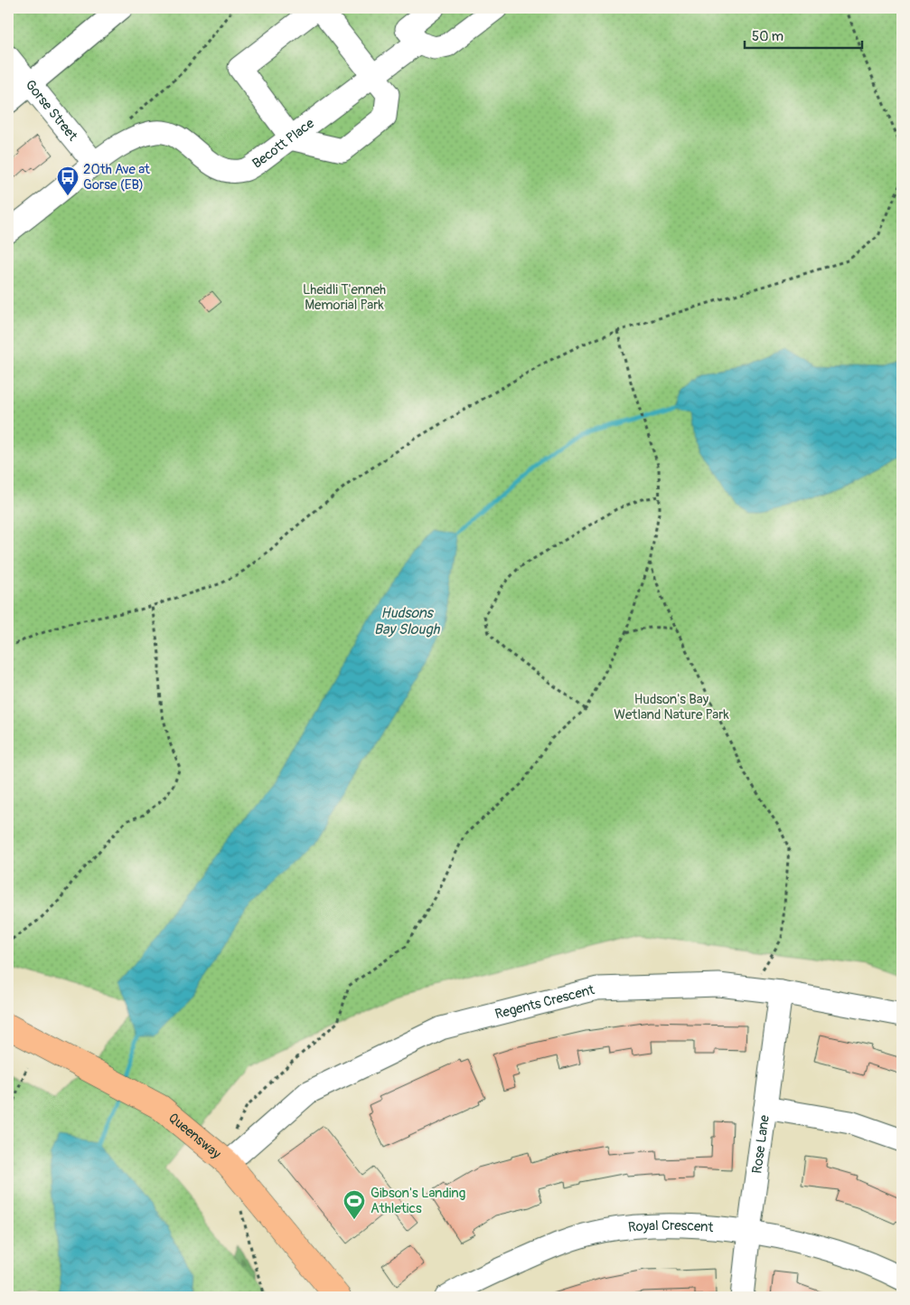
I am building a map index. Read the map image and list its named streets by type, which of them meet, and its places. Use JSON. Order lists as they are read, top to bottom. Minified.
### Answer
{"streets":{"main road":["Queensway"],"street":["Gorse Street","Becott Place","Regents Crescent","Rose Lane","Royal Crescent"]},"crossings":[["Gorse Street","Becott Place"],["Regents Crescent","Queensway"],["Regents Crescent","Rose Lane"],["Rose Lane","Royal Crescent"]],"water":["Hudsons Bay Slough"],"parks":["Lheidli T'enneh Memorial Park","Hudson's Bay Wetland Nature Park"],"places":{"bus stop":["20th Ave at Gorse (EB)"],"sports":["Gibson's Landing Athletics"]},"scale_bar":"50 m"}
